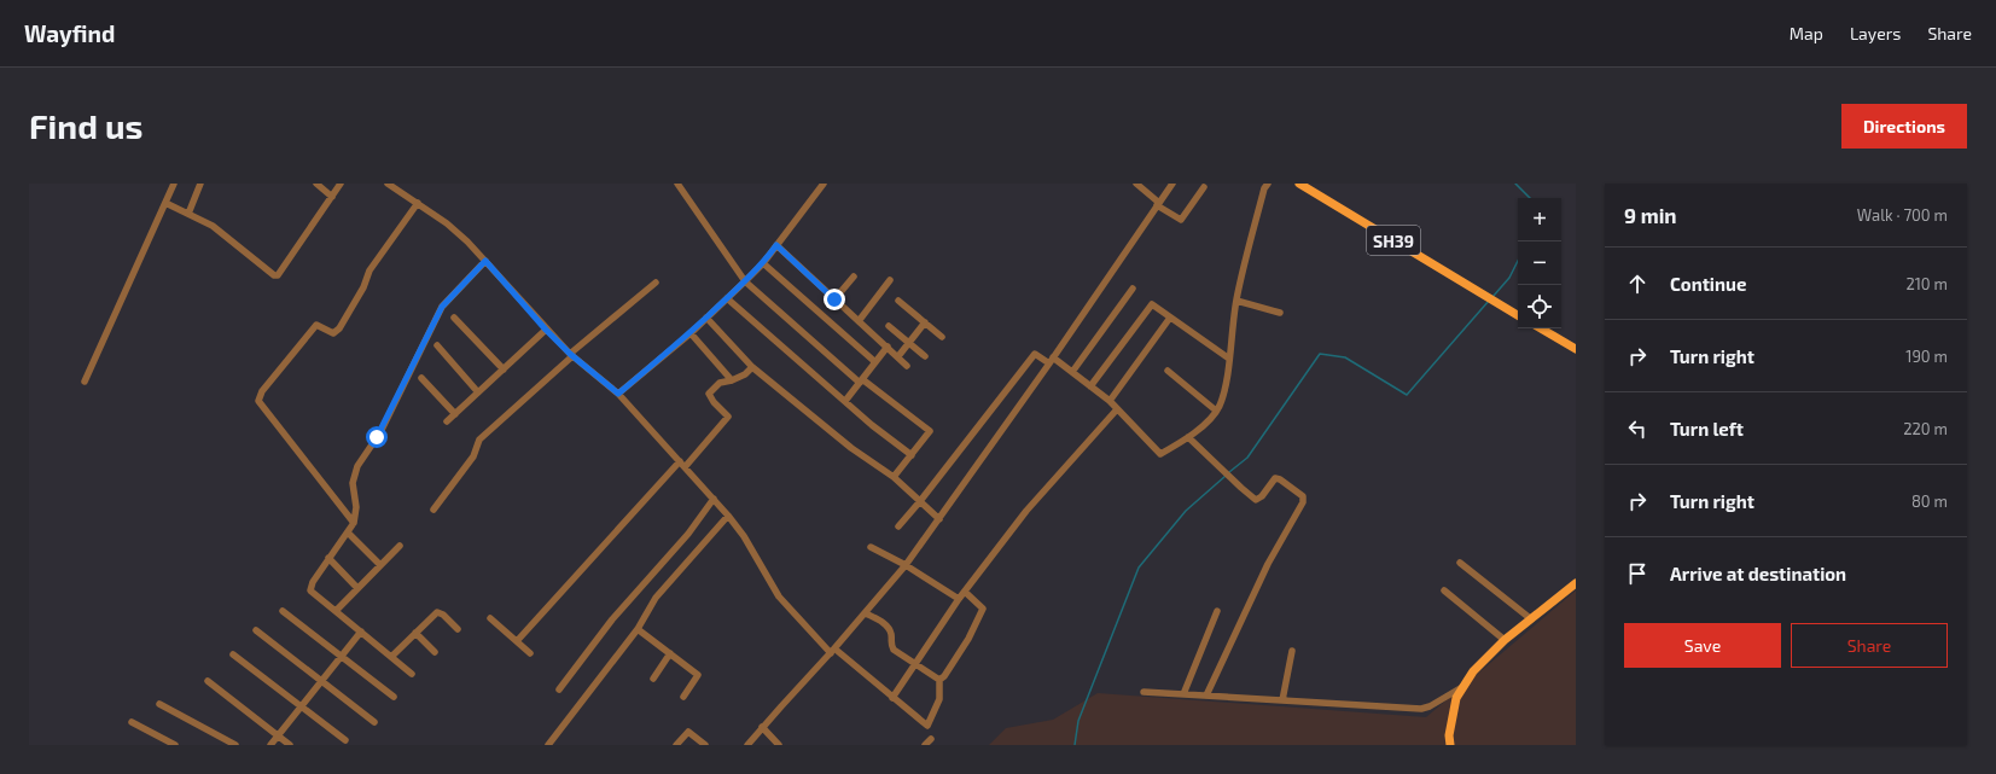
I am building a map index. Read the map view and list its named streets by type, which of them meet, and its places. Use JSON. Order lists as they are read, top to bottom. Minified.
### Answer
{"streets":{"main road":["SH39"]},"page":{"header":"Wayfind","nav":["Map","Layers","Share"],"buttons":["Directions",["Save","Share"]],"title":"Find us","heading":["9 min","Walk · 700 m"],"map_buttons":["+","−"],"list":[["Continue","210 m"],["Turn right","190 m"],["Turn left","220 m"],["Turn right","80 m"],"Arrive at destination"]}}
